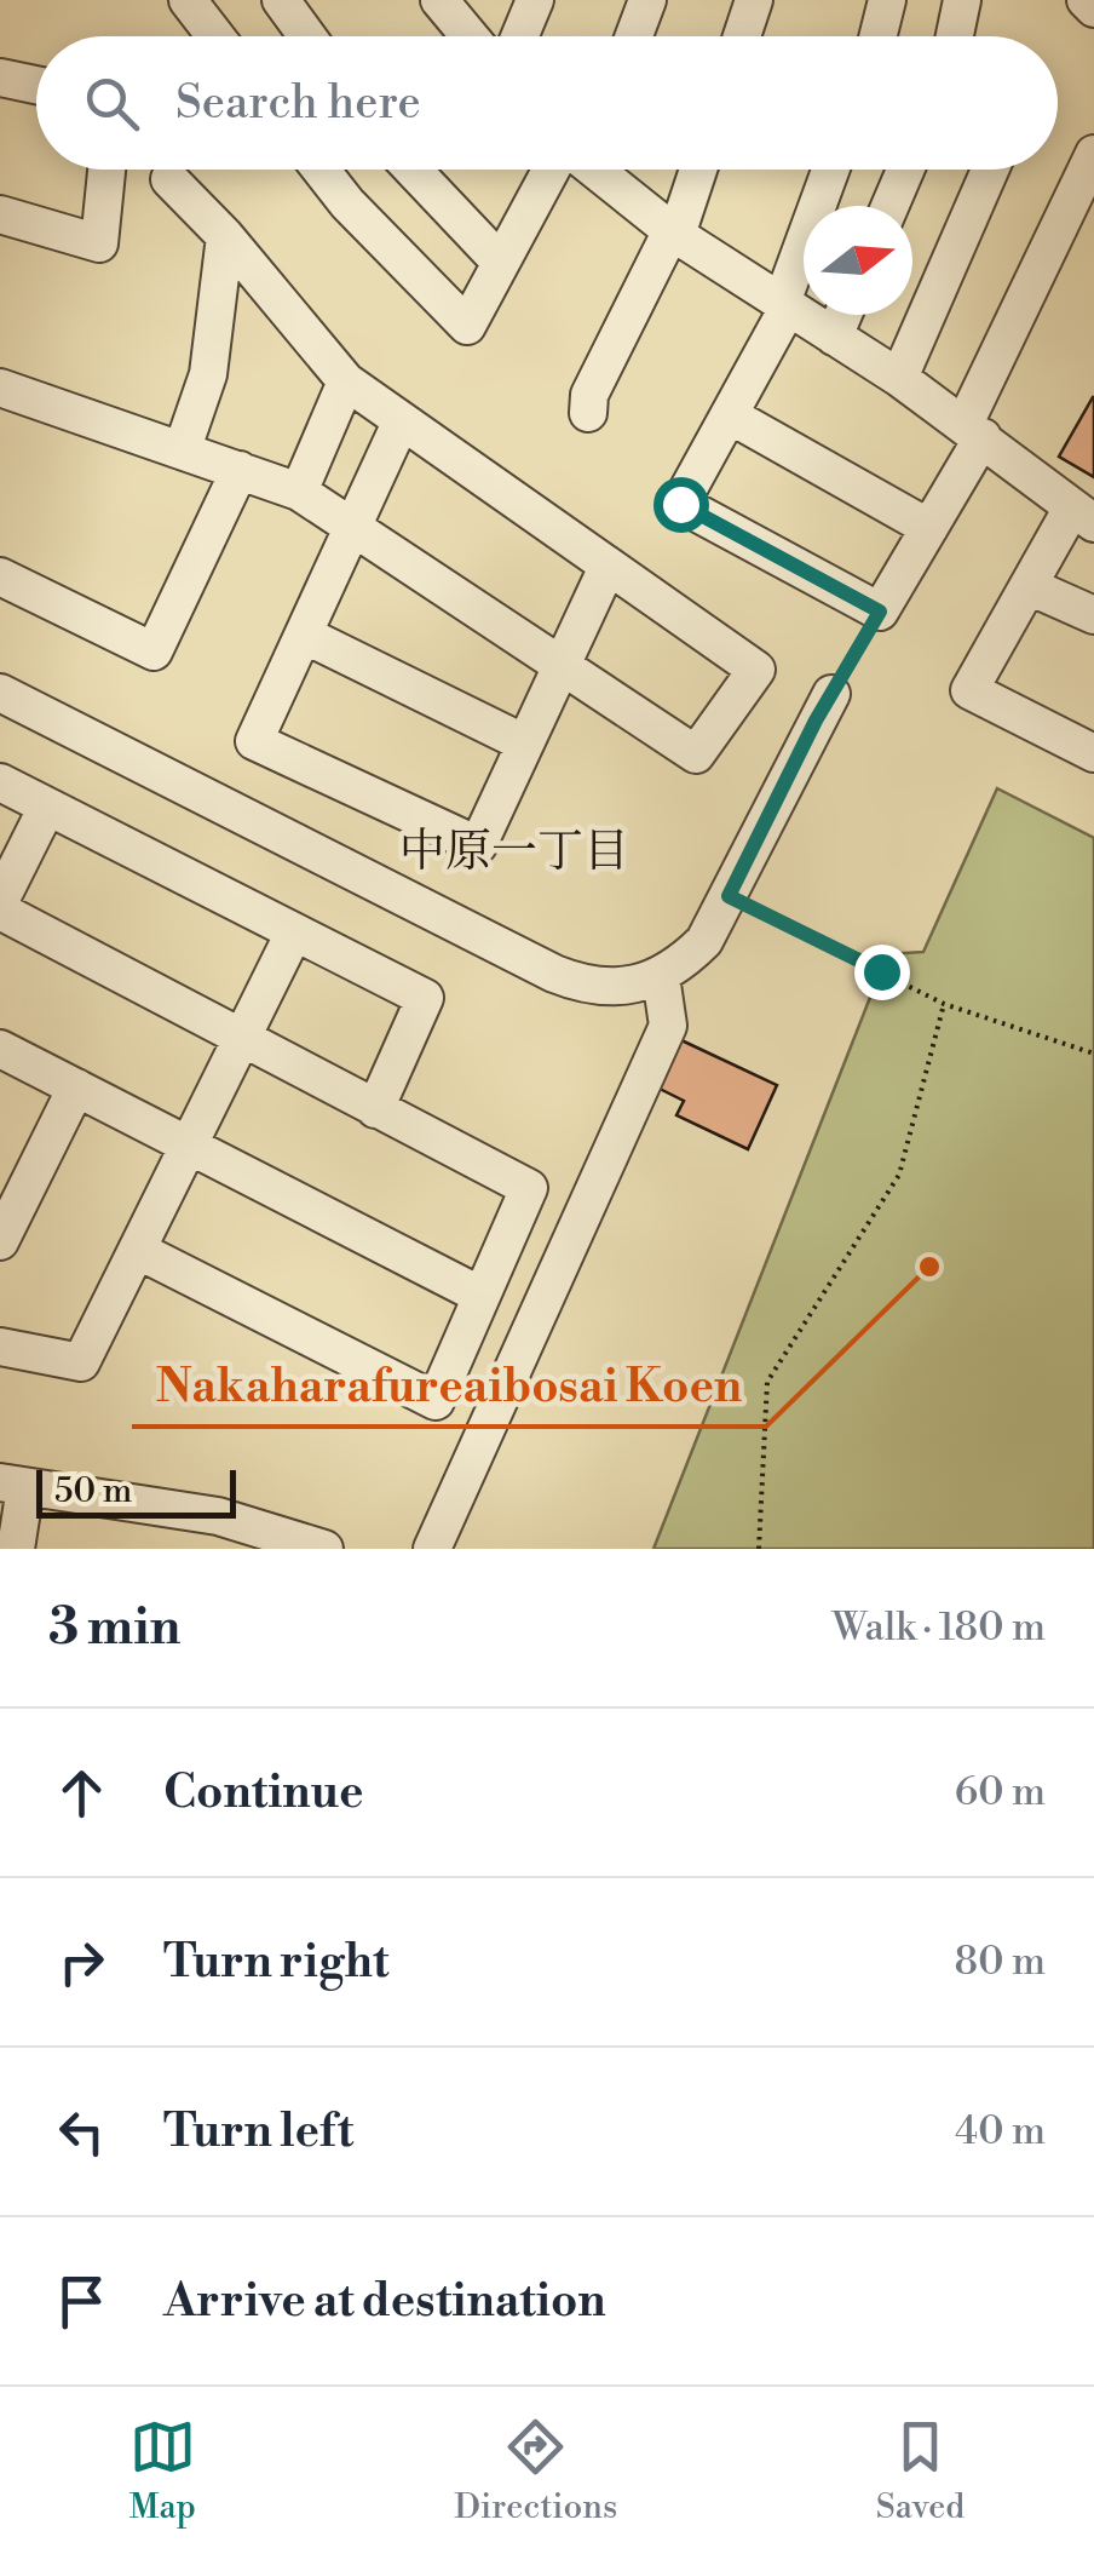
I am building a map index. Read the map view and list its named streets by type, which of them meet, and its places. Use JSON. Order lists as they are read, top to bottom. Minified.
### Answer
{"districts":["中原一丁目"],"places":["Nakaharafureaibosai Koen"],"scale_bar":"50 m","north":"right","page":{"search":"Search here","scale":"50 m","heading":["3 min","Walk · 180 m"],"list":[["Continue","60 m"],["Turn right","80 m"],["Turn left","40 m"],"Arrive at destination"],"nav":["Map","Directions","Saved"]}}
